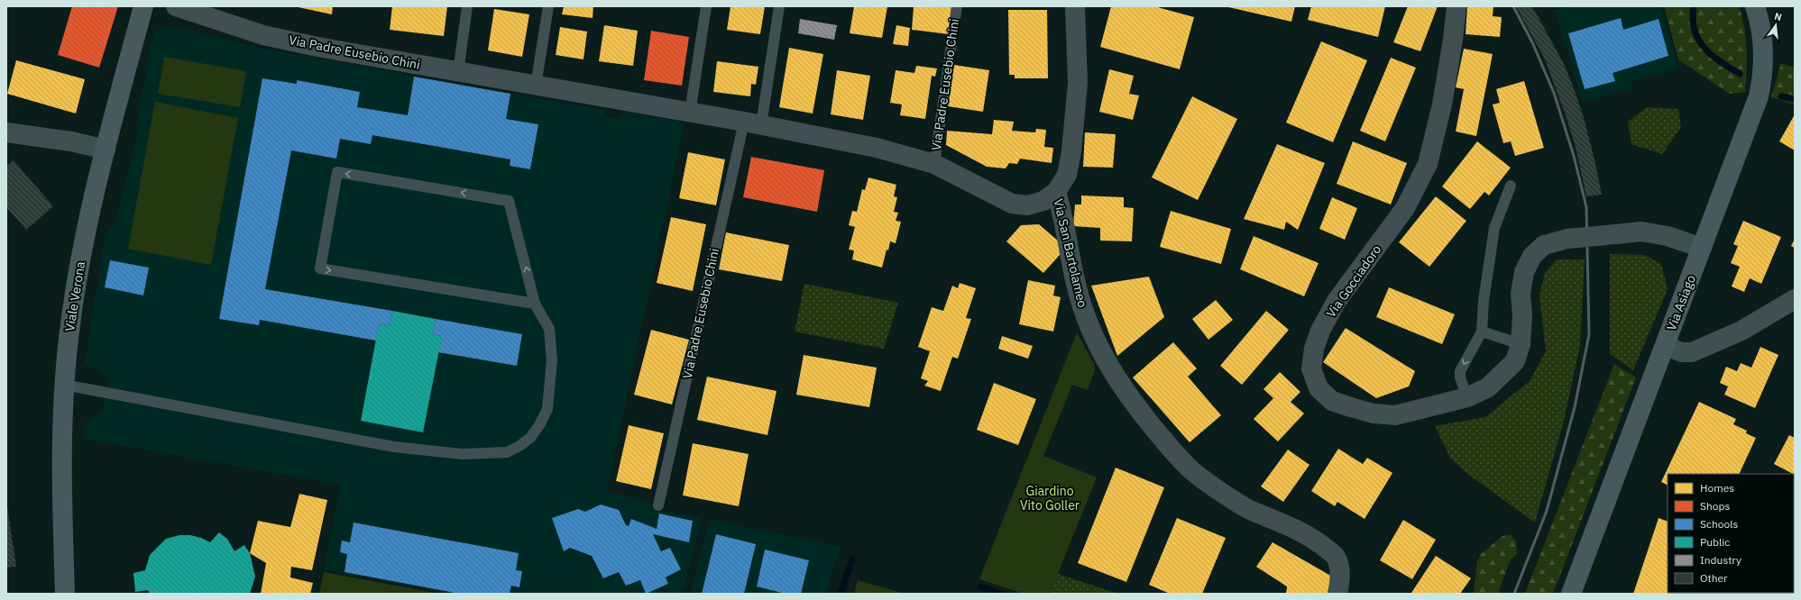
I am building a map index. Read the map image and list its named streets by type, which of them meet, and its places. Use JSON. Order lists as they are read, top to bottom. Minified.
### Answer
{"streets":{"main road":["Viale Verona","Via Asiago"],"street":["Via Padre Eusebio Chini","Via San Bartolameo","Via Gocciadoro"]},"crossings":[["Via Padre Eusebio Chini","Via San Bartolameo"],["Via Gocciadoro","Via Asiago"]],"parks":["Giardino Vito Goller"],"legend":["Homes","Shops","Schools","Public","Industry","Other"],"north":"top"}
